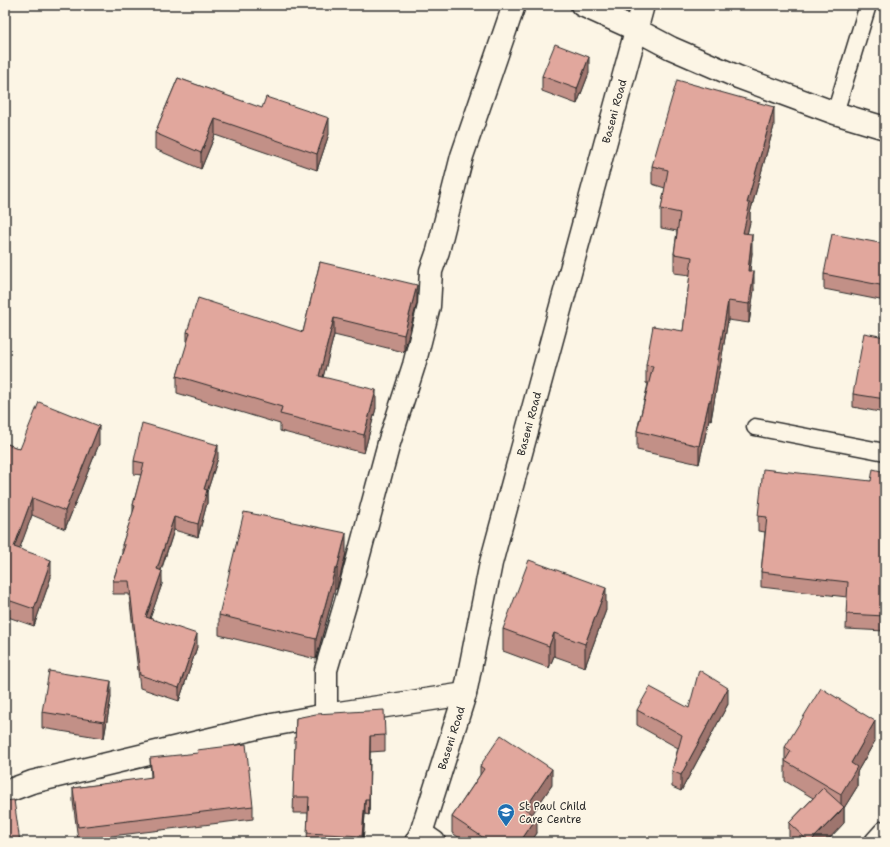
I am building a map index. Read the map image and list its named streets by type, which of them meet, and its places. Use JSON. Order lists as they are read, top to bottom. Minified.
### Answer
{"streets":{"street":["Baseni Road"]},"places":{"school or university":["St Paul Child Care Centre"]}}
